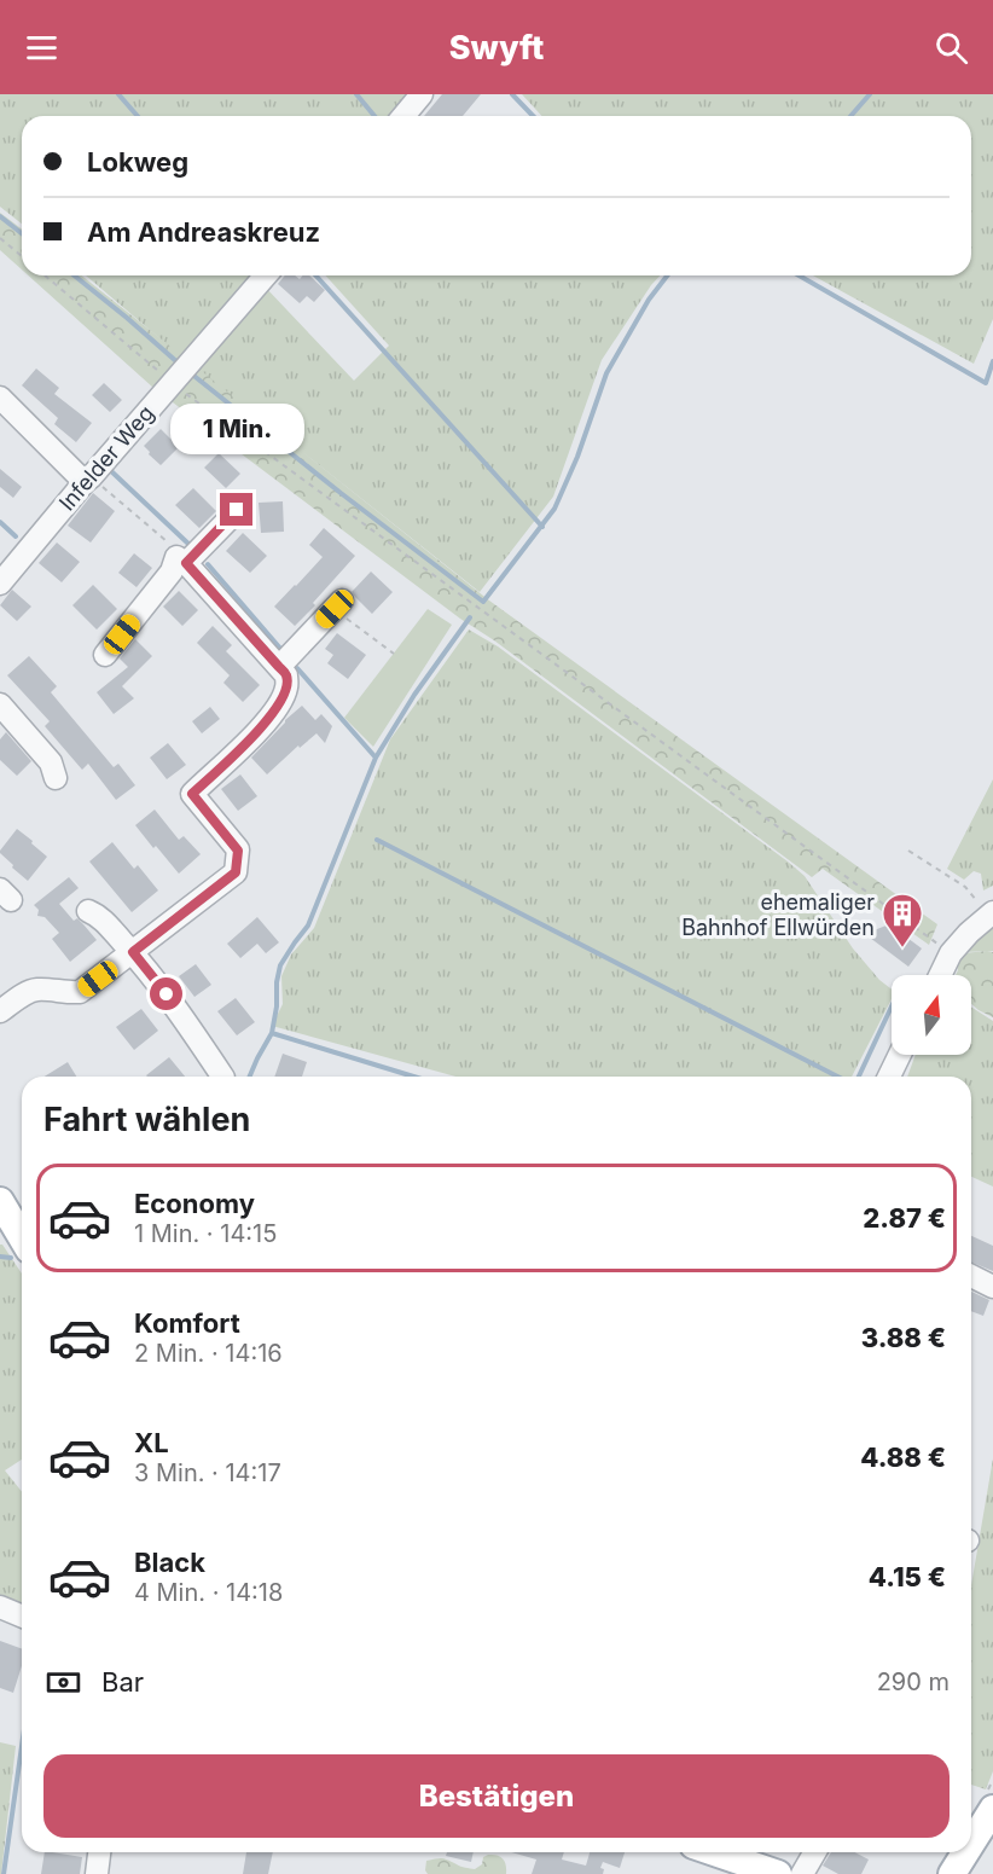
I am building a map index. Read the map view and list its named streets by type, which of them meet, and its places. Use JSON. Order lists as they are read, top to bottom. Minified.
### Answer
{"streets":{"street":["Infelder Weg"]},"places":{"building":["ehemaliger Bahnhof Ellwürden"]},"north":"top","page":{"header":"Swyft","banner":["Lokweg","Am Andreaskreuz"],"bubble":"1 Min.","heading":"Fahrt wählen","list":[{"name":"Economy","note":"1 Min. · 14:15","value":"2.87 €"},{"name":"Komfort","note":"2 Min. · 14:16","value":"3.88 €"},{"name":"XL","note":"3 Min. · 14:17","value":"4.88 €"},{"name":"Black","note":"4 Min. · 14:18","value":"4.15 €"}],"pay":["Bar","290 m"],"buttons":"Bestätigen"}}
